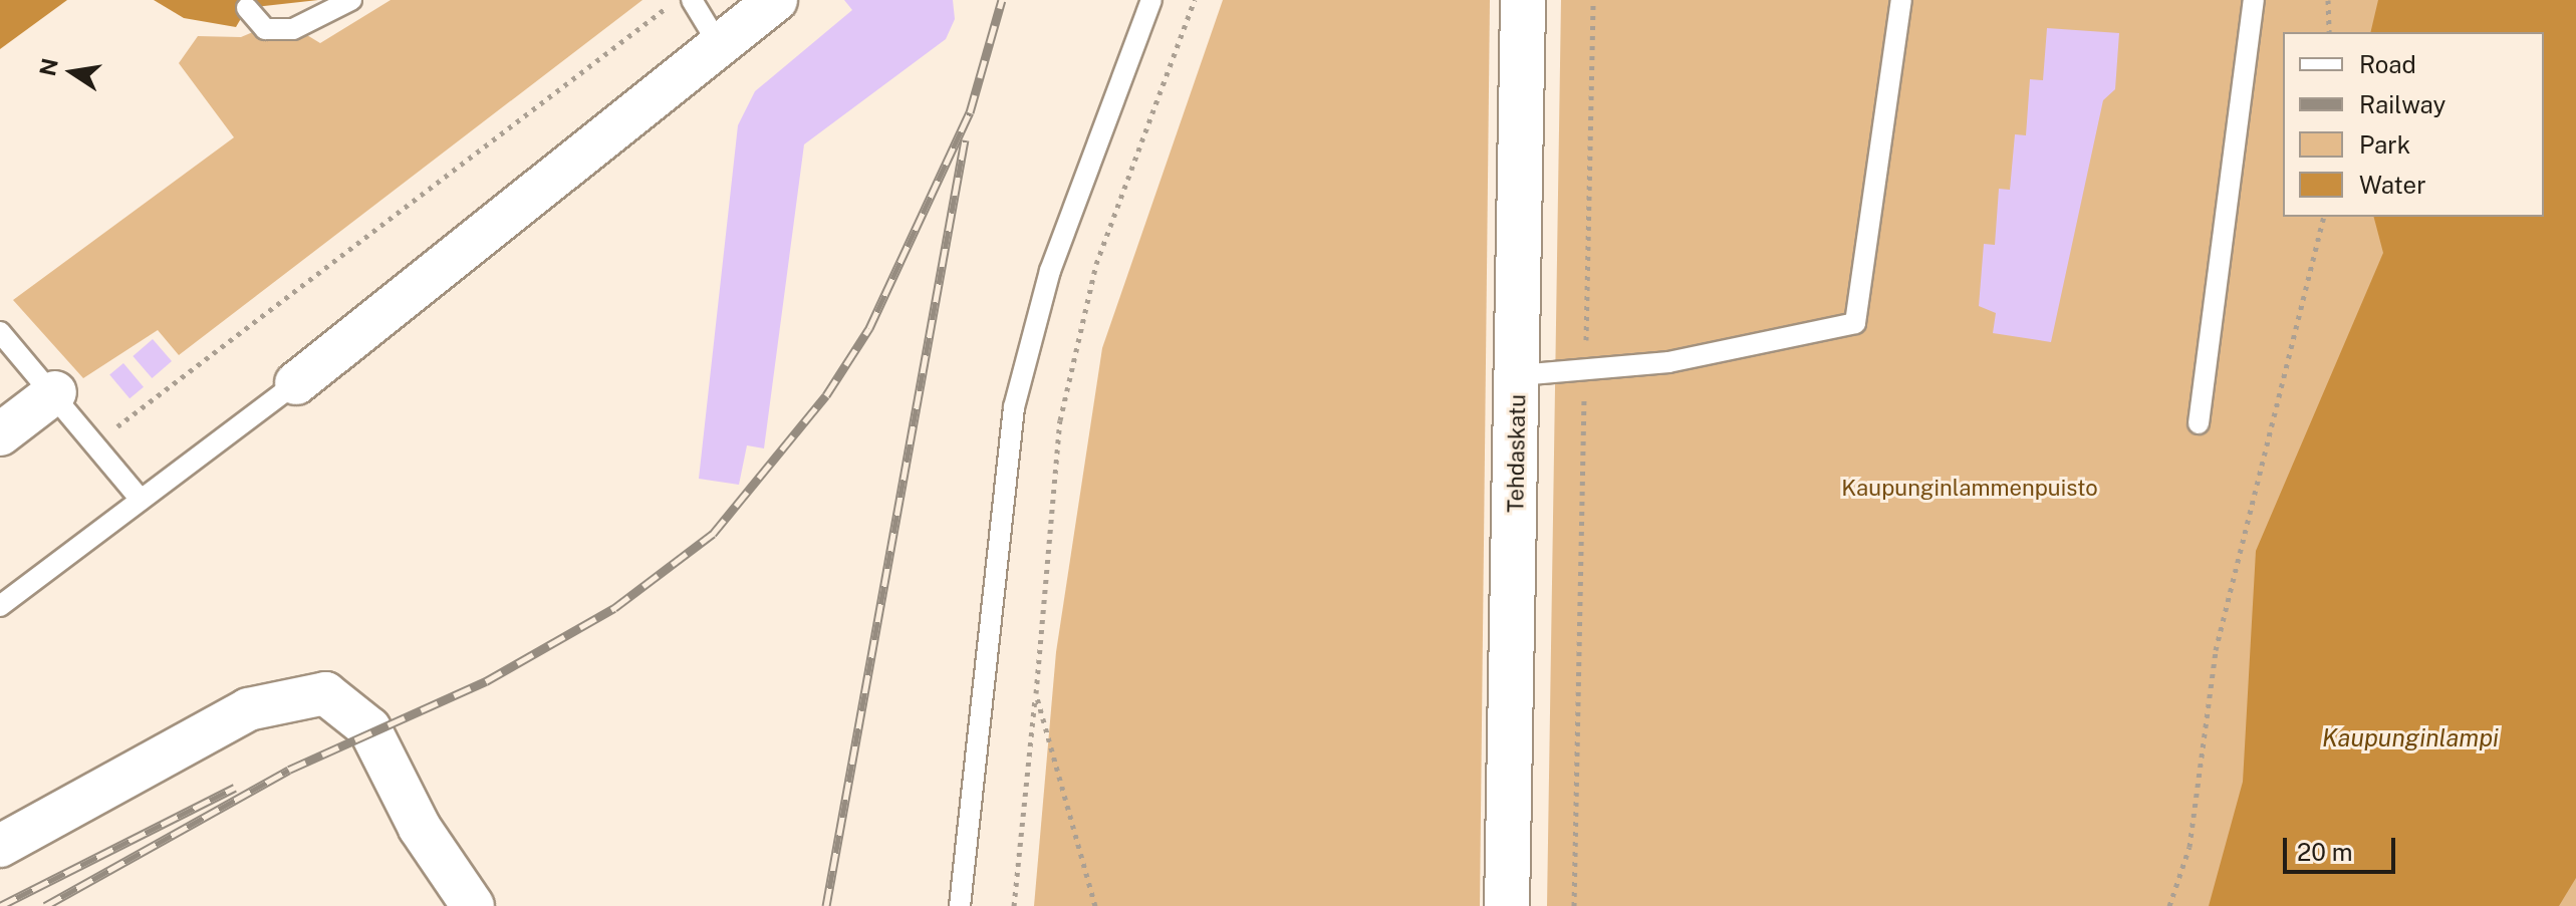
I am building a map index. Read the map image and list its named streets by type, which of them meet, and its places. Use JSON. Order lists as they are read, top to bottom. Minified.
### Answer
{"streets":{"street":["Tehdaskatu"]},"water":["Kaupunginlampi"],"parks":["Kaupunginlammenpuisto"],"legend":["Road","Railway","Park","Water"],"scale_bar":"20 m","north":"left"}
